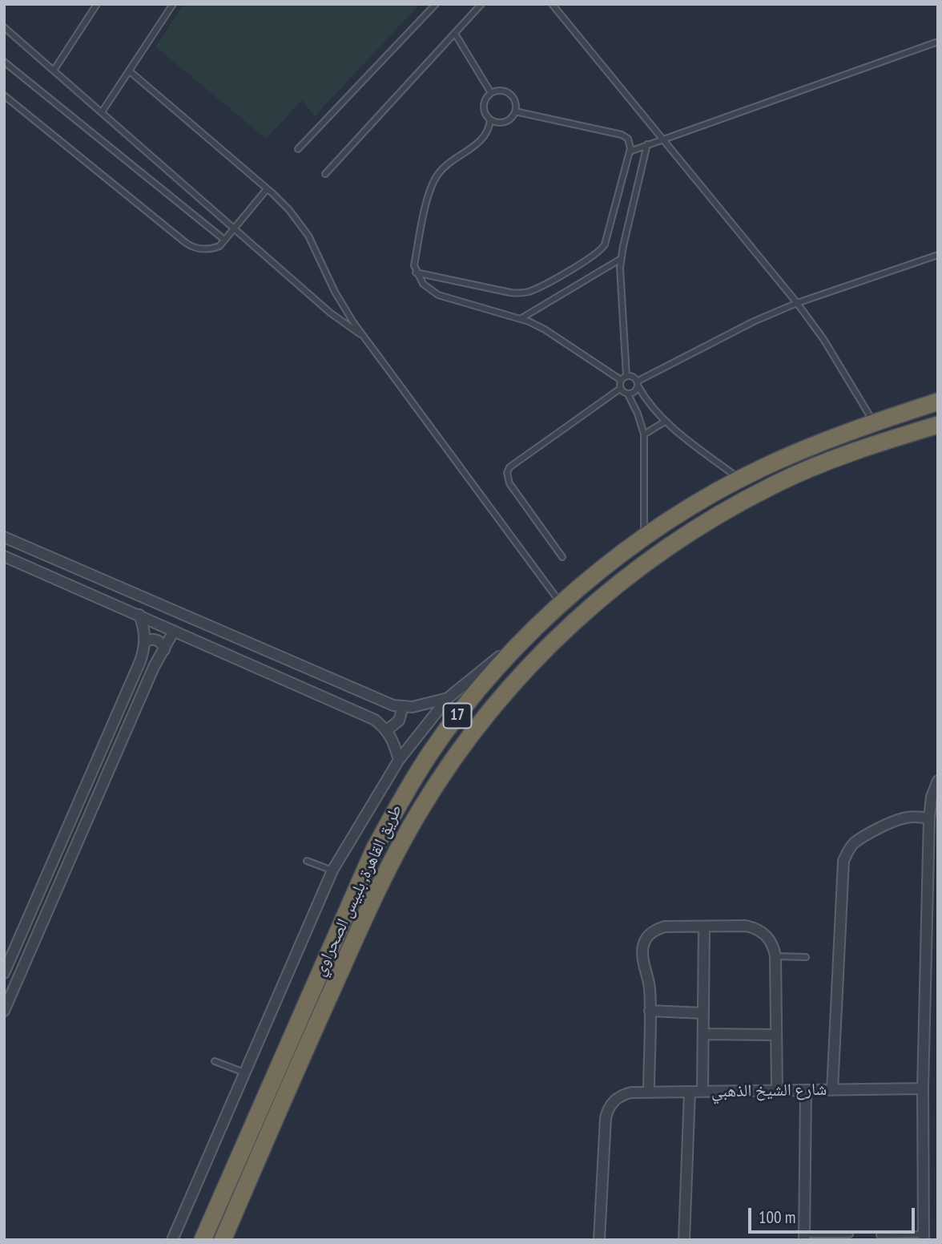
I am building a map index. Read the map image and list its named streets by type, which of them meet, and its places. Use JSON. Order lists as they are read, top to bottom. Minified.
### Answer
{"streets":{"highway":["17","طريق القاهرة, بلبيس الصحراوي"],"street":["شارع الشيخ الذهبي"]},"scale_bar":"100 m"}
